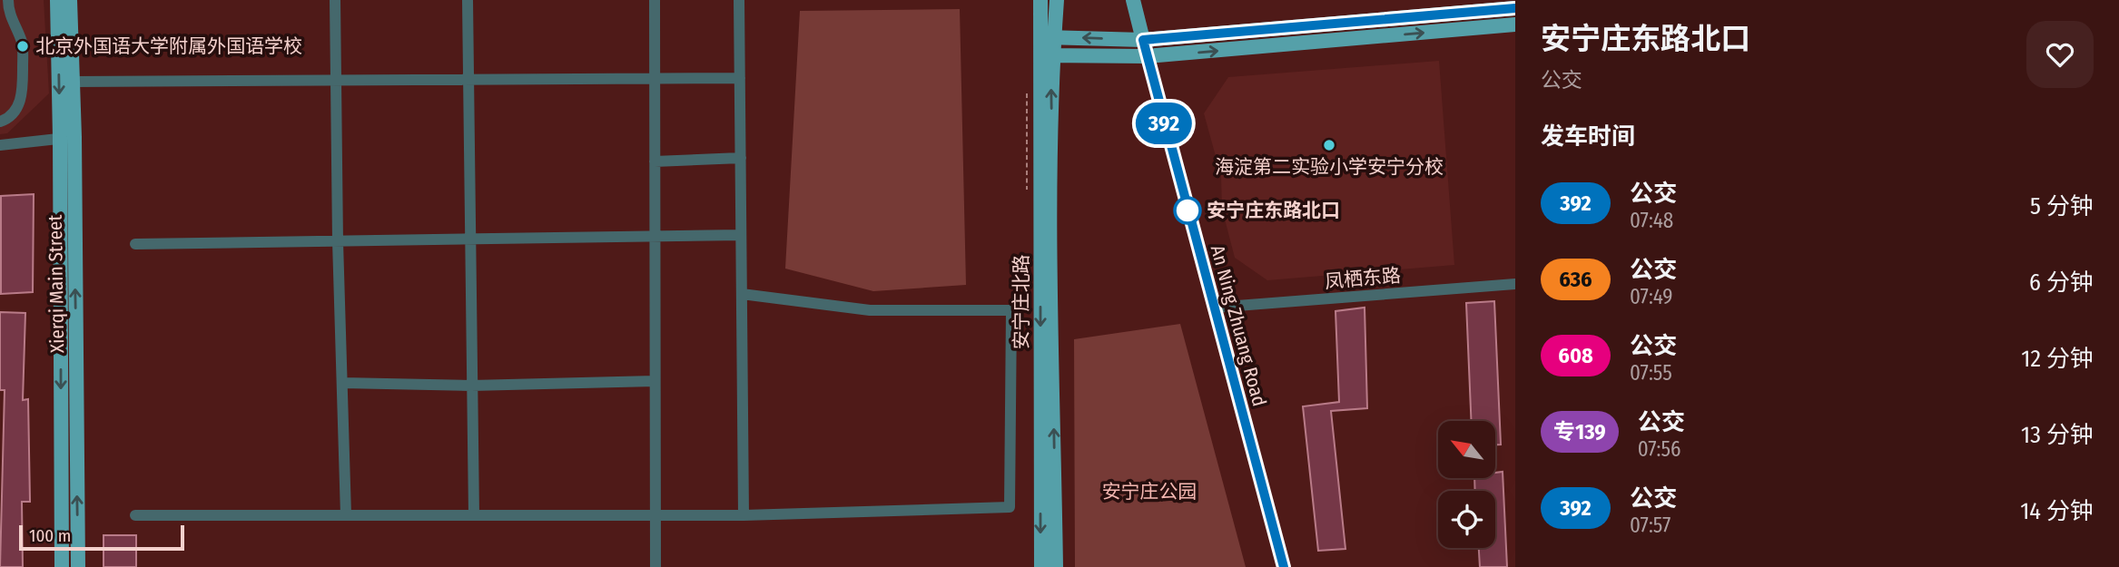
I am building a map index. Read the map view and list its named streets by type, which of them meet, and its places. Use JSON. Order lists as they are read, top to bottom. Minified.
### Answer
{"streets":{"main road":["Xierqi Main Street","安宁庄北路"],"street":["凤栖东路","An Ning Zhuang Road"]},"crossings":[["凤栖东路","An Ning Zhuang Road"]],"parks":["安宁庄公园"],"places":["北京外国语大学附属外国语学校","海淀第二实验小学安宁分校","安宁庄东路北口"],"lines":["bus line 392"],"scale_bar":"100 m","north":"top left","page":{"on_map":"392","heading":[["安宁庄东路北口","公交"],"发车时间"],"list":[{"mark":"392","name":"公交","note":"07:48","value":"5 分钟"},{"mark":"636","name":"公交","note":"07:49","value":"6 分钟"},{"mark":"608","name":"公交","note":"07:55","value":"12 分钟"},{"mark":"专139","name":"公交","note":"07:56","value":"13 分钟"},{"mark":"392","name":"公交","note":"07:57","value":"14 分钟"}],"scale":"100 m"}}
